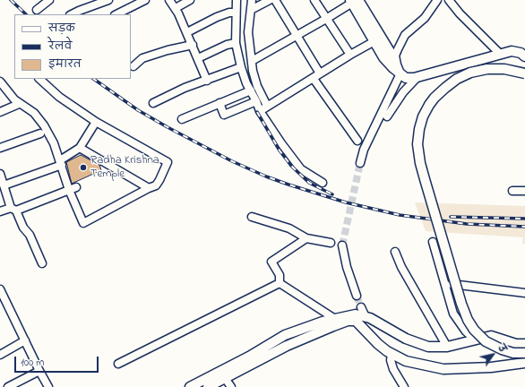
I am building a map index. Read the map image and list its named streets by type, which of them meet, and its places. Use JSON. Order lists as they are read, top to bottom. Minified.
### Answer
{"places":["Radha Krishna Temple"],"legend":["सड़क","रेलवे","इमारत"],"scale_bar":"100 m","north":"top right"}
